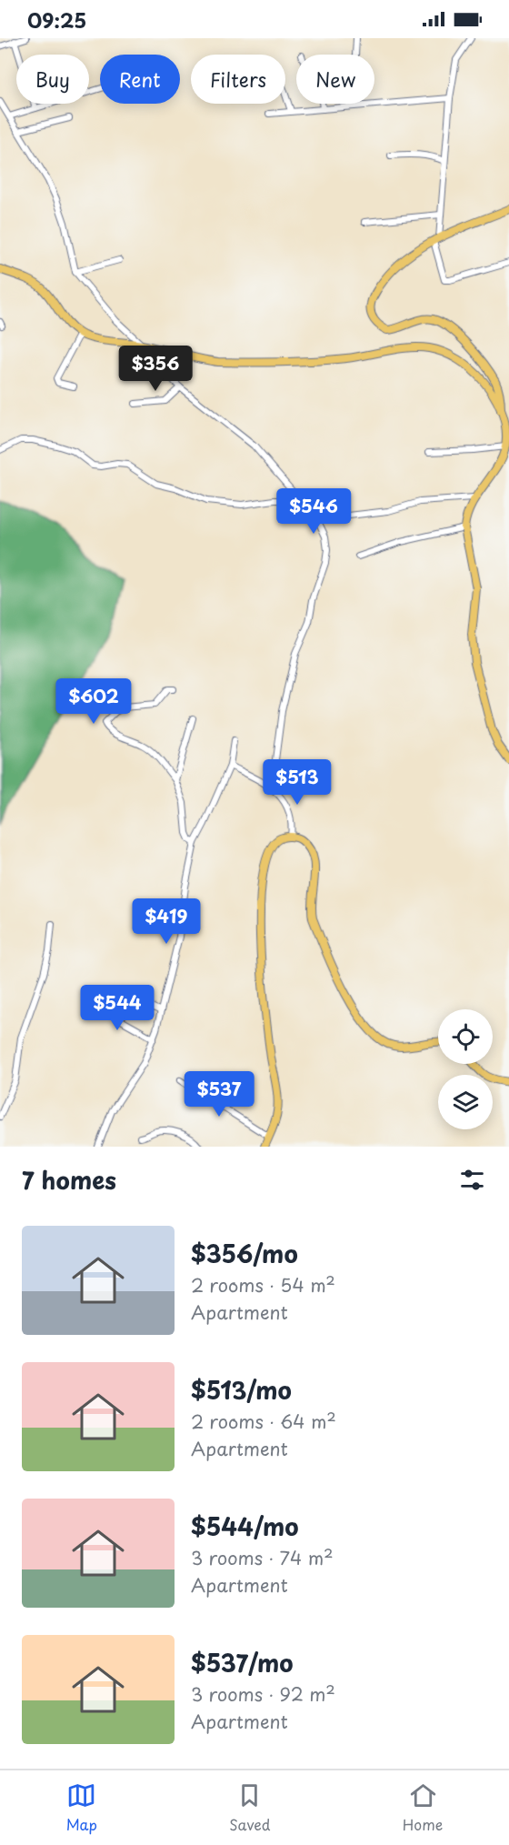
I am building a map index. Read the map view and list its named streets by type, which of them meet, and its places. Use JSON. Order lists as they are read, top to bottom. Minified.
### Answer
{"page":{"status":"09:25","chip":["Buy","Rent","Filters","New"],"price":["$356","$546","$602","$513","$419","$544","$537"],"heading":"7 homes","list":[{"name":"$356/mo","note":"2 rooms · 54 m² · Apartment"},{"name":"$513/mo","note":"2 rooms · 64 m² · Apartment"},{"name":"$544/mo","note":"3 rooms · 74 m² · Apartment"},{"name":"$537/mo","note":"3 rooms · 92 m² · Apartment"}],"tabs":["Map","Saved","Home"]}}
